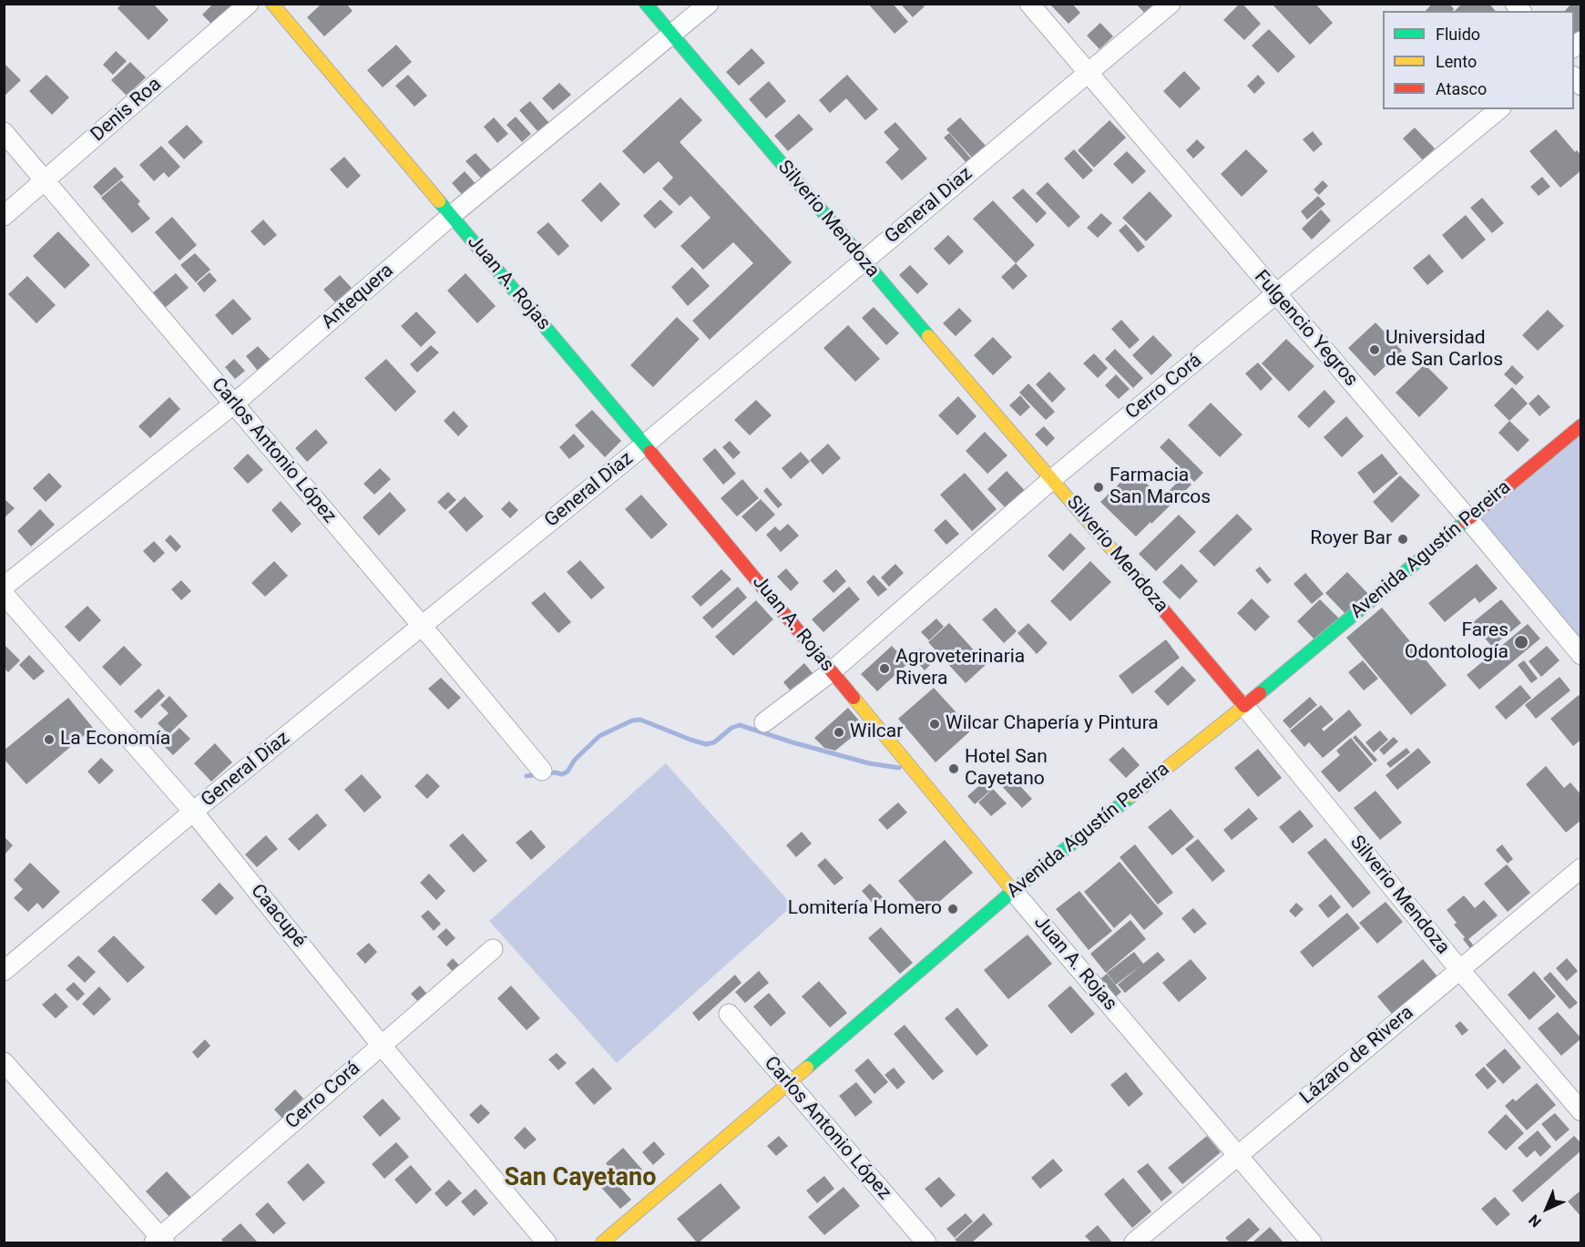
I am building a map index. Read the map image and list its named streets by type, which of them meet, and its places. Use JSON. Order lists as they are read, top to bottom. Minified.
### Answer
{"streets":{"main road":["Silverio Mendoza","Juan A. Rojas","Avenida Agustín Pereira"],"street":["Denis Roa","General Diaz","Antequera","Fulgencio Yegros","Cerro Corá","Carlos Antonio López","Caacupé","Lázaro de Rivera"]},"crossings":[["Denis Roa","Carlos Antonio López"],["General Diaz","Silverio Mendoza"],["General Diaz","Juan A. Rojas"],["General Diaz","Fulgencio Yegros"],["General Diaz","Carlos Antonio López"],["General Diaz","Caacupé"],["Silverio Mendoza","Antequera"],["Silverio Mendoza","Cerro Corá"],["Silverio Mendoza","Avenida Agustín Pereira"],["Silverio Mendoza","Lázaro de Rivera"],["Juan A. Rojas","Antequera"],["Juan A. Rojas","Cerro Corá"],["Juan A. Rojas","Avenida Agustín Pereira"],["Juan A. Rojas","Lázaro de Rivera"],["Antequera","Carlos Antonio López"],["Fulgencio Yegros","Cerro Corá"],["Fulgencio Yegros","Avenida Agustín Pereira"],["Cerro Corá","Caacupé"],["Carlos Antonio López","Avenida Agustín Pereira"]],"districts":["San Cayetano"],"places":["Universidad de San Carlos","Farmacia San Marcos","Royer Bar","Fares Odontología","Agroveterinaria Rivera","Wilcar Chapería y Pintura","Wilcar","La Economía","Hotel San Cayetano","Lomitería Homero"],"legend":["Fluido","Lento","Atasco"],"north":"bottom left"}
